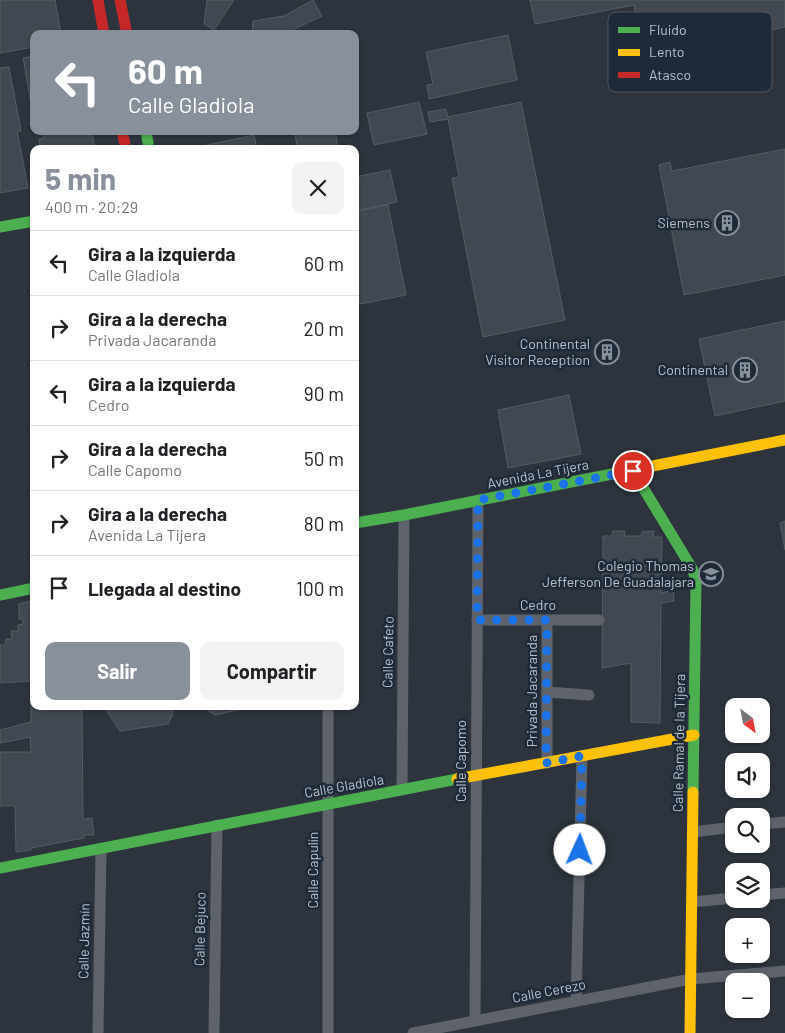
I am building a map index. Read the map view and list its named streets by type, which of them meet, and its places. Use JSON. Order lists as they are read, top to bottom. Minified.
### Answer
{"streets":{"street":["Avenida La Tijera","Cedro","Calle Cafeto","Privada Jacaranda","Calle Ramal de la Tijera","Calle Capomo","Calle Gladiola","Calle Capulín","Calle Bejuco","Calle Jazmín","Calle Cerezo"]},"crossings":[["Avenida La Tijera","Calle Cafeto"],["Avenida La Tijera","Calle Ramal de la Tijera"],["Avenida La Tijera","Calle Capomo"],["Cedro","Privada Jacaranda"],["Cedro","Calle Capomo"],["Calle Cafeto","Calle Gladiola"],["Privada Jacaranda","Calle Gladiola"],["Calle Ramal de la Tijera","Calle Gladiola"],["Calle Ramal de la Tijera","Calle Cerezo"],["Calle Capomo","Calle Gladiola"],["Calle Capomo","Calle Cerezo"],["Calle Gladiola","Calle Capulín"],["Calle Gladiola","Calle Bejuco"],["Calle Gladiola","Calle Jazmín"]],"places":{"building":["Siemens","Continental Visitor Reception","Continental"],"school or university":["Colegio Thomas Jefferson De Guadalajara"]},"legend":["Fluido","Lento","Atasco"],"north":"bottom right","page":{"turn":["60 m","Calle Gladiola"],"heading":["5 min","400 m · 20:29"],"list":[{"name":"Gira a la izquierda","note":"Calle Gladiola","value":"60 m"},{"name":"Gira a la derecha","note":"Privada Jacaranda","value":"20 m"},{"name":"Gira a la izquierda","note":"Cedro","value":"90 m"},{"name":"Gira a la derecha","note":"Calle Capomo","value":"50 m"},{"name":"Gira a la derecha","note":"Avenida La Tijera","value":"80 m"},{"name":"Llegada al destino","value":"100 m"}],"buttons":["Salir","Compartir"],"map_buttons":["+","−"]}}
